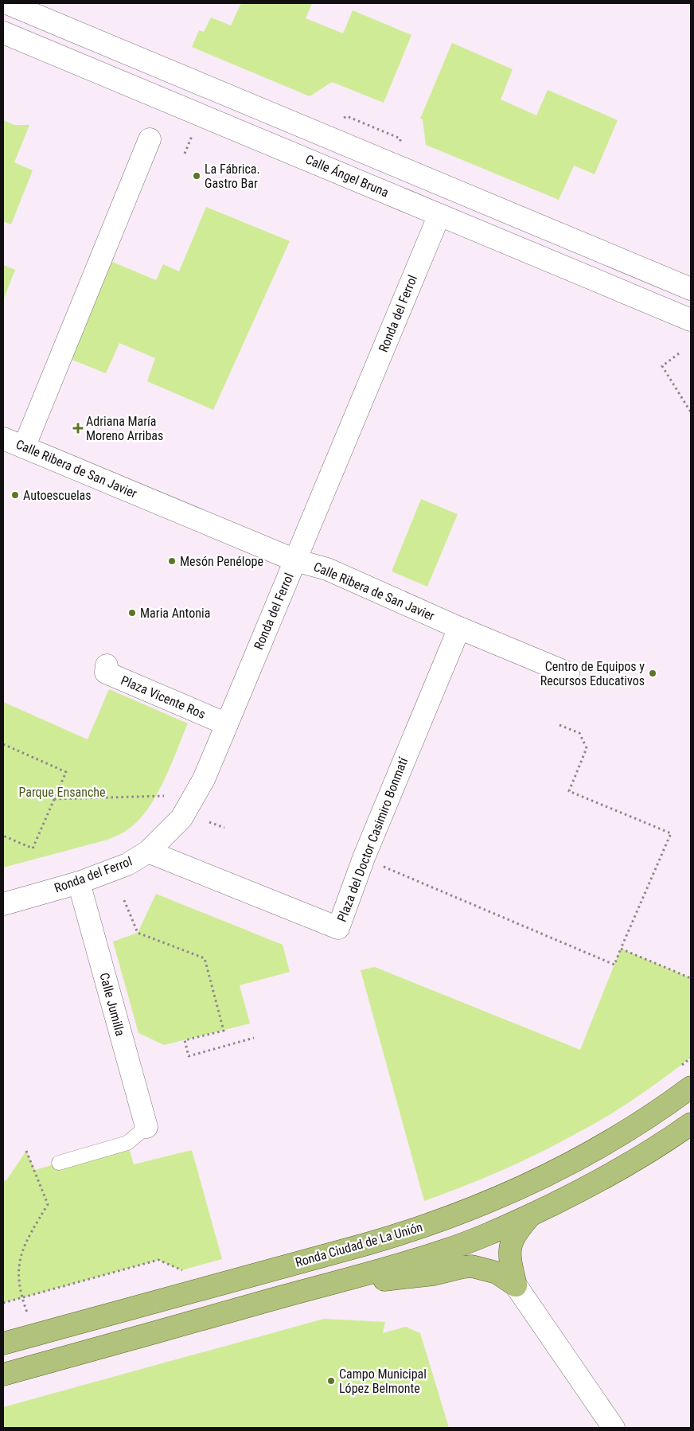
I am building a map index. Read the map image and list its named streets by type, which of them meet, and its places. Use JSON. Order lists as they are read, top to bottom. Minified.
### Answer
{"streets":{"main road":["Ronda Ciudad de La Unión"],"street":["Calle Ángel Bruna","Ronda del Ferrol","Calle Ribera de San Javier","Plaza Vicente Ros","Plaza del Doctor Casimiro Bonmatí","Calle Jumilla"]},"crossings":[["Calle Ángel Bruna","Ronda del Ferrol"],["Ronda del Ferrol","Calle Ribera de San Javier"],["Ronda del Ferrol","Plaza Vicente Ros"],["Ronda del Ferrol","Plaza del Doctor Casimiro Bonmatí"],["Ronda del Ferrol","Calle Jumilla"],["Calle Ribera de San Javier","Plaza del Doctor Casimiro Bonmatí"]],"parks":["Parque Ensanche"],"places":{"other":["La Fábrica. Gastro Bar","Autoescuelas","Mesón Penélope","Maria Antonia","Centro de Equipos y Recursos Educativos","Campo Municipal López Belmonte"],"health":["Adriana María Moreno Arribas"]}}
